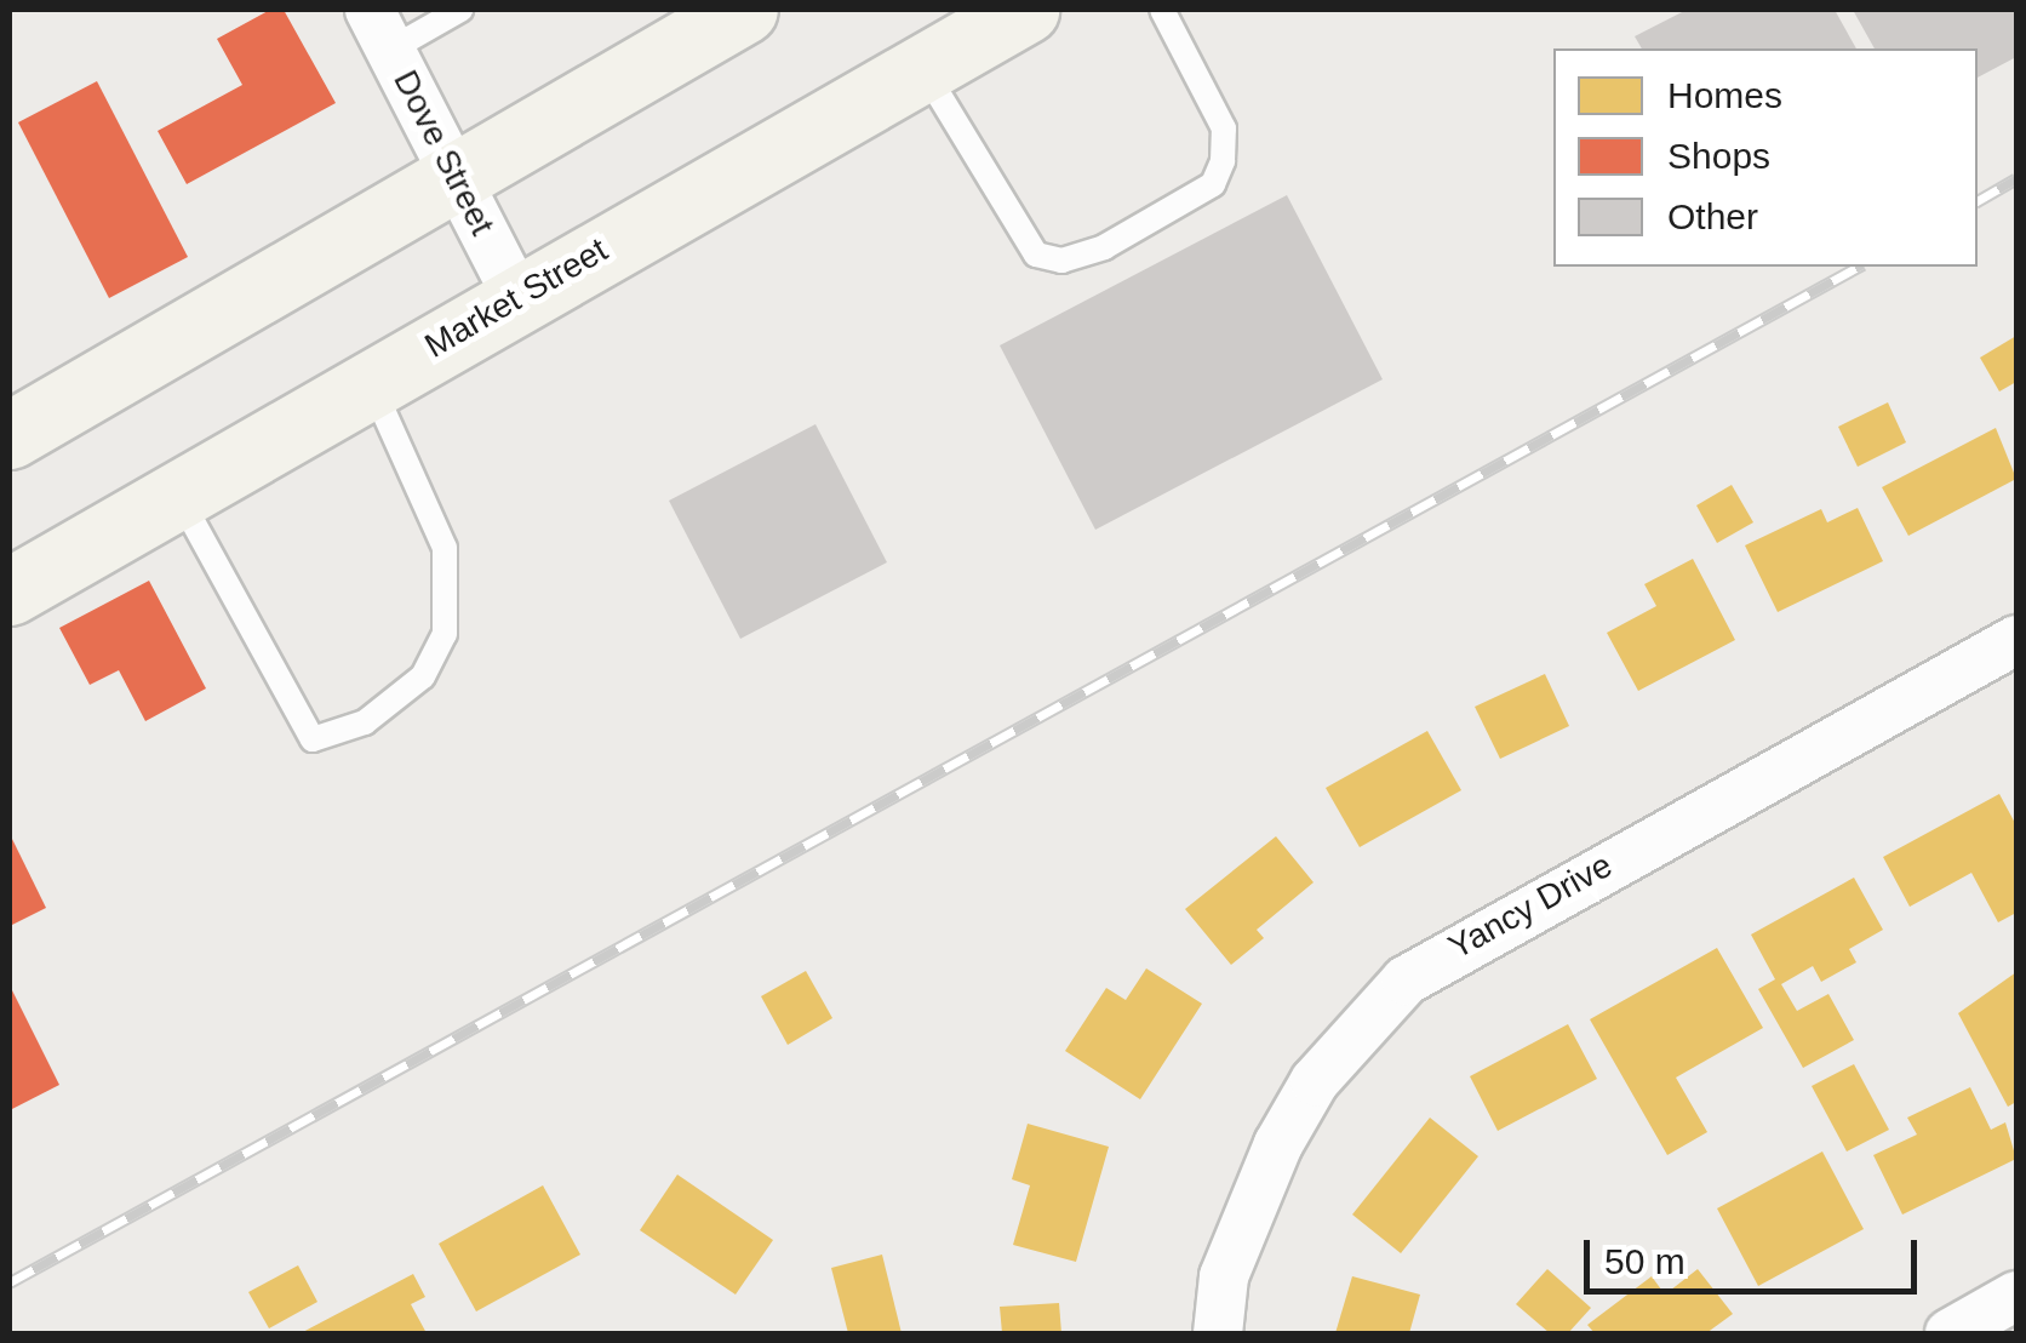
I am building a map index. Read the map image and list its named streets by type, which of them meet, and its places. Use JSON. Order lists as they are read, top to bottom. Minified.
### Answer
{"streets":{"main road":["Market Street"],"street":["Dove Street","Yancy Drive"]},"crossings":[["Dove Street","Market Street"]],"legend":["Homes","Shops","Other"],"scale_bar":"50 m"}
